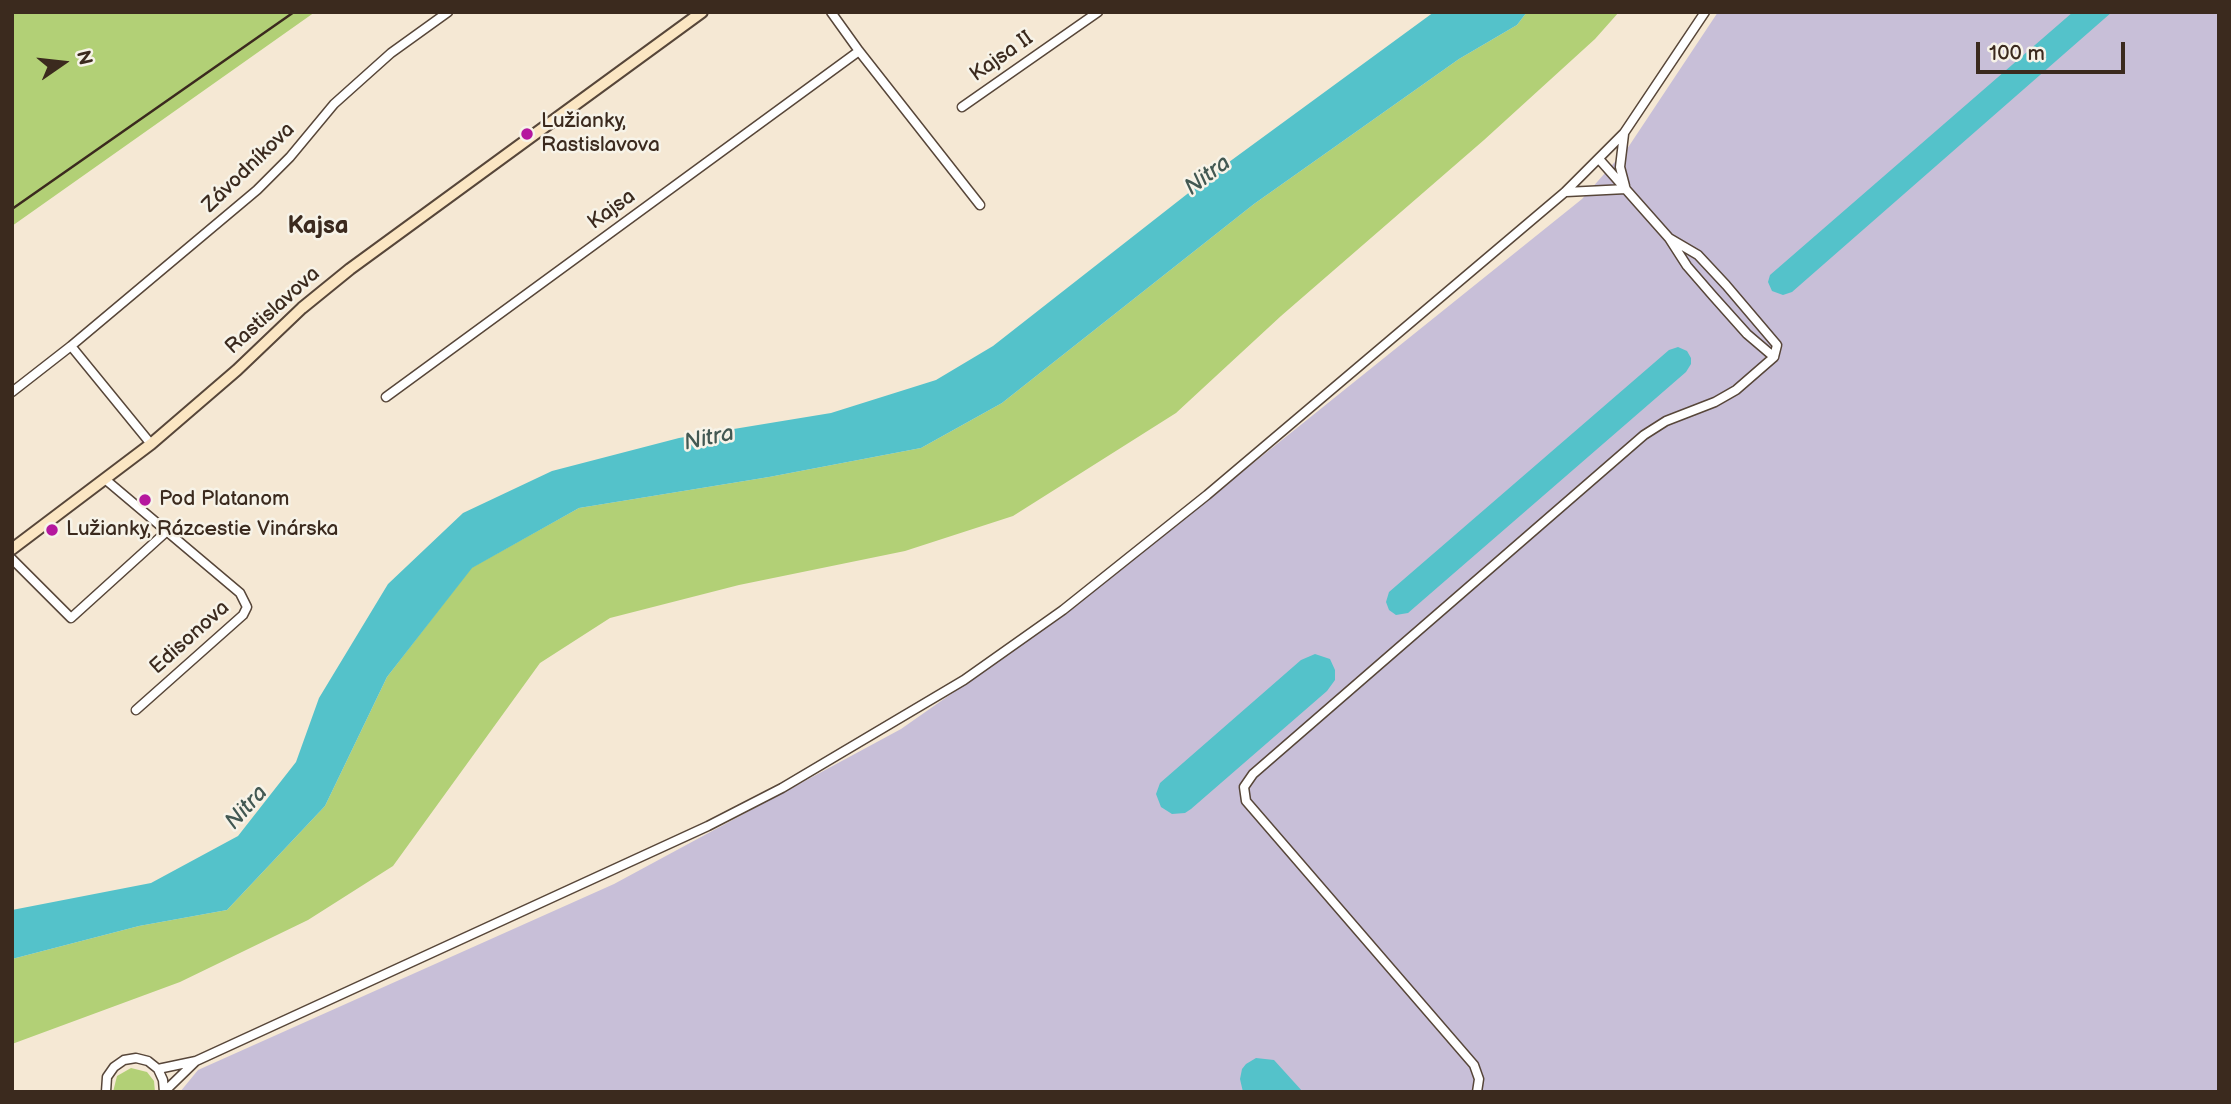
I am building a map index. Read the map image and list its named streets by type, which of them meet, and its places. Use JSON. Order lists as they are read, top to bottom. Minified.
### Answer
{"streets":{"street":["Kajsa II","Závodníkova","Kajsa","Rastislavova","Edisonova"]},"crossings":[["Rastislavova","Edisonova"]],"districts":["Kajsa"],"water":["Nitra"],"places":["Lužianky, Rastislavova","Pod Platanom","Lužianky, Rázcestie Vinárska"],"scale_bar":"100 m","north":"right"}
